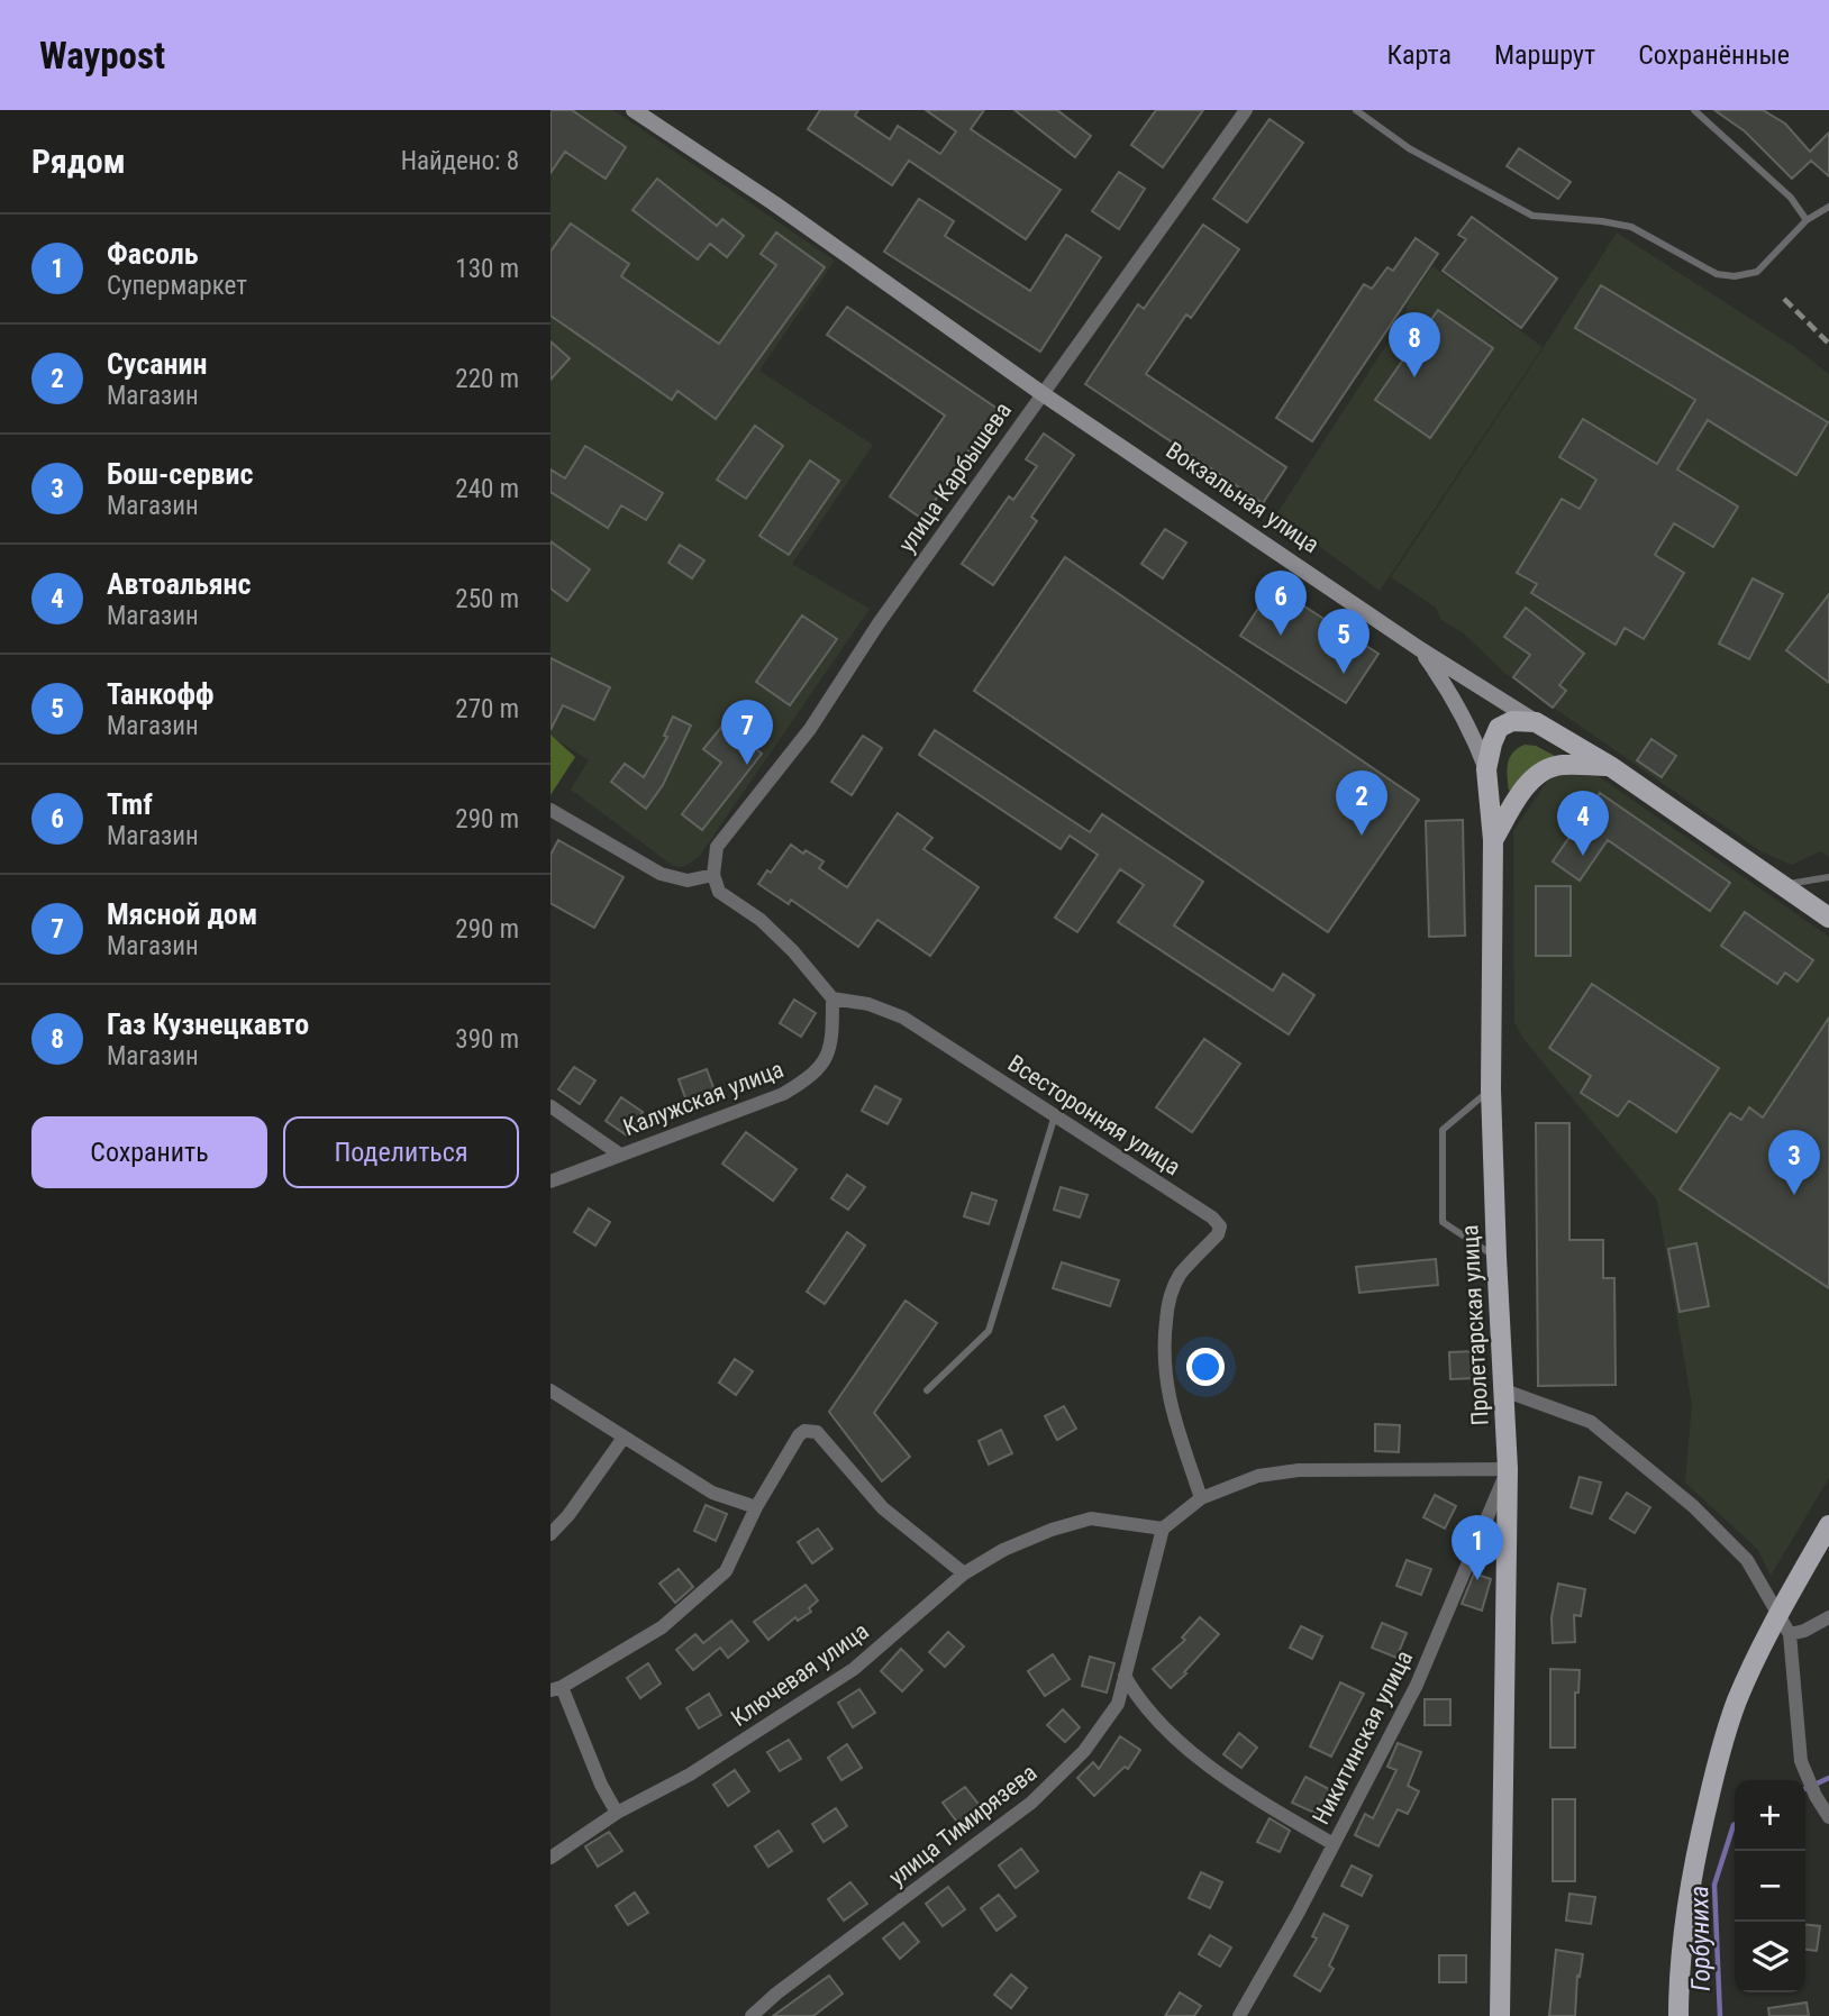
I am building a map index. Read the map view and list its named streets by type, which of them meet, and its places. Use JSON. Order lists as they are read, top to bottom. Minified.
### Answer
{"streets":{"main road":["Вокзальная улица","Пролетарская улица"],"street":["улица Карбышева","Калужская улица","Всесторонняя улица","Ключевая улица","Никитинская улица","улица Тимирязева"]},"crossings":[["улица Карбышева","Вокзальная улица"],["Вокзальная улица","Пролетарская улица"],["Калужская улица","Всесторонняя улица"],["Пролетарская улица","Никитинская улица"],["Ключевая улица","улица Тимирязева"]],"water":["Горбуниха"],"page":{"header":"Waypost","nav":["Карта","Маршрут","Сохранённые"],"heading":["Рядом","Найдено: 8"],"list":[{"mark":"1","name":"Фасоль","note":"Супермаркет","value":"130 m"},{"mark":"2","name":"Сусанин","note":"Магазин","value":"220 m"},{"mark":"3","name":"Бош-сервис","note":"Магазин","value":"240 m"},{"mark":"4","name":"Автоальянс","note":"Магазин","value":"250 m"},{"mark":"5","name":"Танкофф","note":"Магазин","value":"270 m"},{"mark":"6","name":"Tmf","note":"Магазин","value":"290 m"},{"mark":"7","name":"Мясной дом","note":"Магазин","value":"290 m"},{"mark":"8","name":"Газ Кузнецкавто","note":"Магазин","value":"390 m"}],"pins":["8","6","5","7","2","4","3","1"],"buttons":["Сохранить","Поделиться"],"map_buttons":["+","−"]}}
